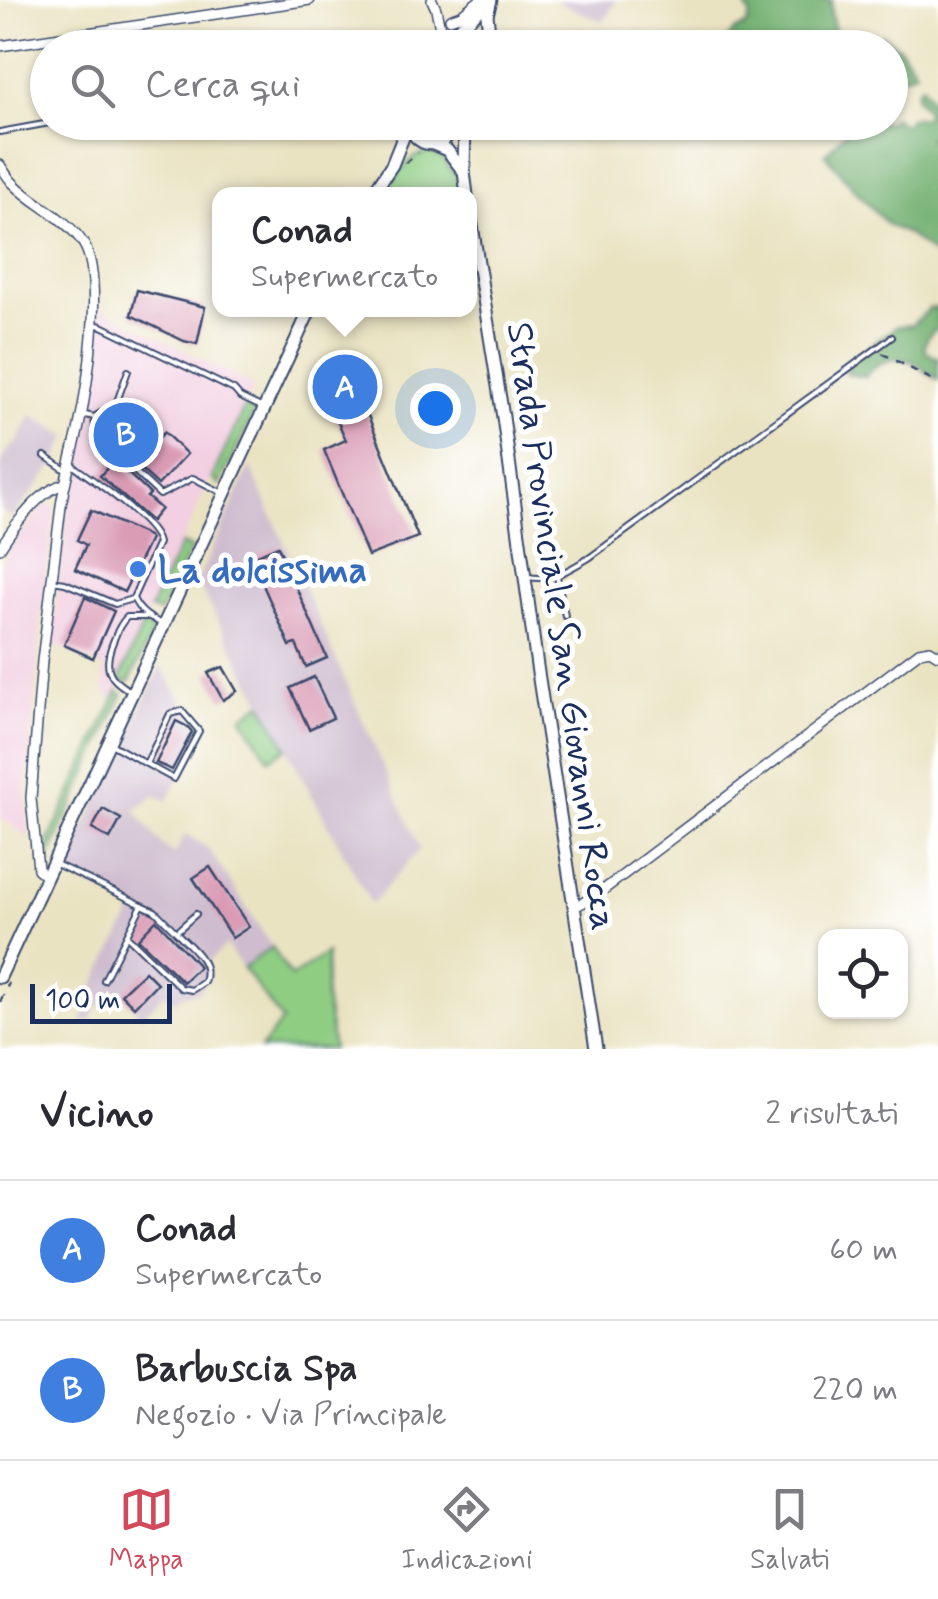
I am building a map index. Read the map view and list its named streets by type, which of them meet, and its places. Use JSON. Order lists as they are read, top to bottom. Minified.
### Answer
{"streets":{"main road":["Strada Provinciale San Giovanni Rocca"]},"places":["La dolcissima"],"scale_bar":"100 m","page":{"search":"Cerca qui","popup":["Conad","Supermercato"],"pins":["A","B"],"scale":"100 m","heading":["Vicino","2 risultati"],"list":[{"mark":"A","name":"Conad","note":"Supermercato","value":"60 m"},{"mark":"B","name":"Barbuscia Spa","note":"Negozio · Via Principale","value":"220 m"}],"nav":["Mappa","Indicazioni","Salvati"]}}
